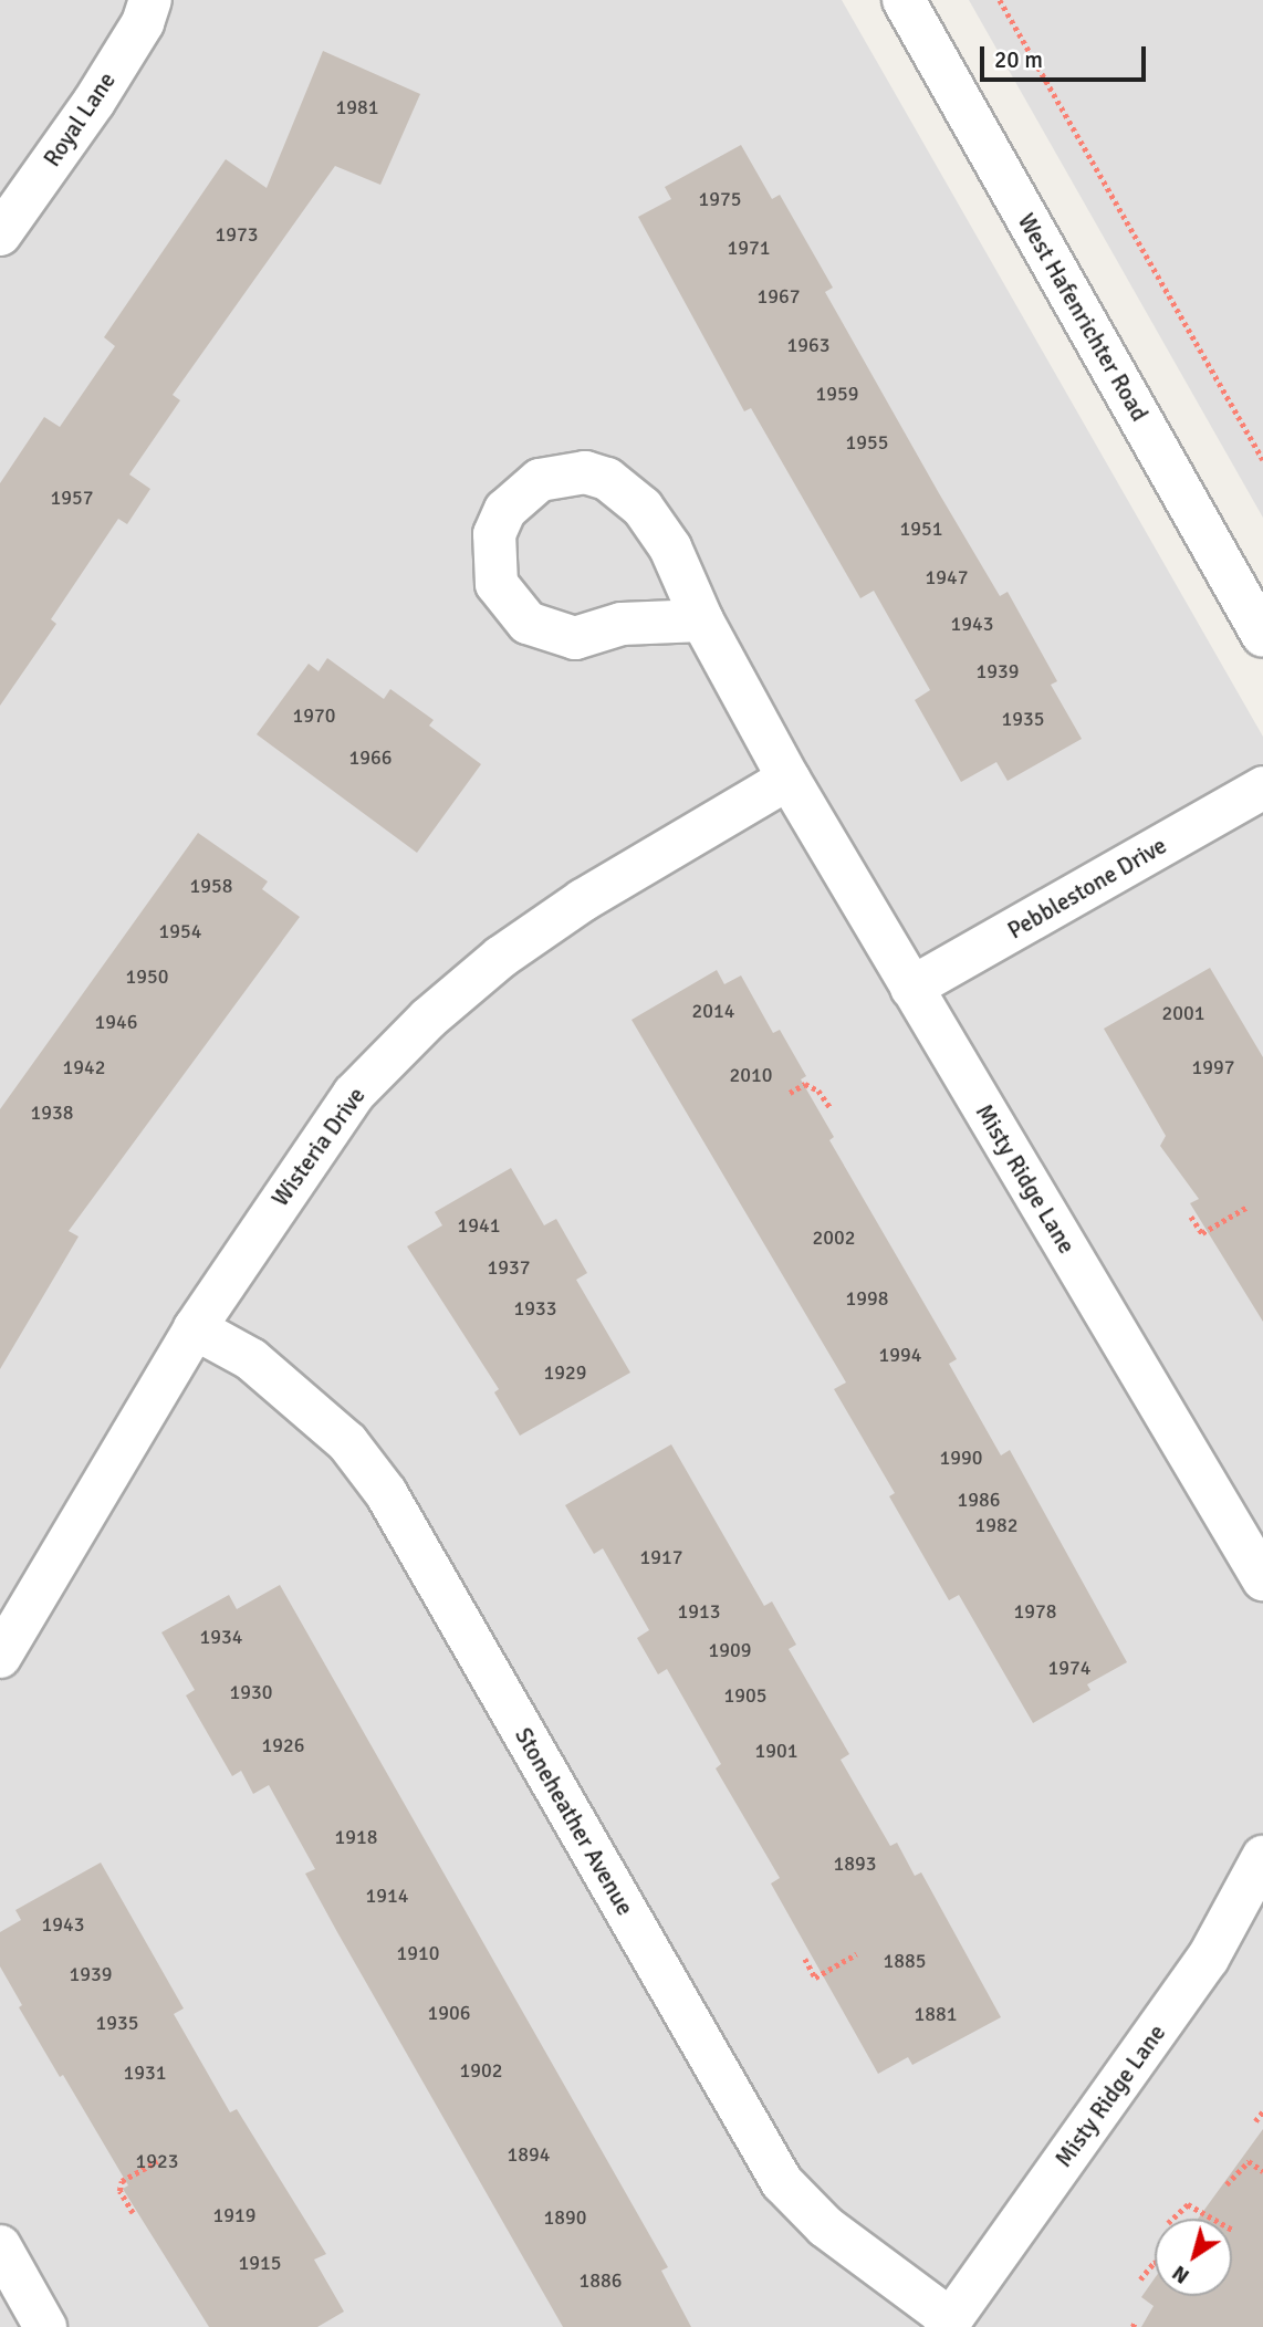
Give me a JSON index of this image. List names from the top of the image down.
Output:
{
  "streets": {
    "street": [
      "Royal Lane",
      "West Hafenrichter Road",
      "Pebblestone Drive",
      "Wisteria Drive",
      "Misty Ridge Lane",
      "Stoneheather Avenue"
    ]
  },
  "crossings": [
    ["Pebblestone Drive", "Misty Ridge Lane"],
    ["Wisteria Drive", "Misty Ridge Lane"],
    ["Wisteria Drive", "Stoneheather Avenue"],
    ["Misty Ridge Lane", "Stoneheather Avenue"]
  ],
  "house_numbers": [
    "1981",
    "1975",
    "1973",
    "1971",
    "1967",
    "1963",
    "1959",
    "1955",
    "1957",
    "1951",
    "1947",
    "1943",
    "1939",
    "1970",
    "1935",
    "1966",
    "1958",
    "1954",
    "1950",
    "2014",
    "2001",
    "1946",
    "1942",
    "1997",
    "2010",
    "1938",
    "1941",
    "2002",
    "1937",
    "1998",
    "1933",
    "1994",
    "1929",
    "1990",
    "1986",
    "1982",
    "1917",
    "1913",
    "1978",
    "1934",
    "1909",
    "1974",
    "1930",
    "1905",
    "1926",
    "1901",
    "1918",
    "1893",
    "1914",
    "1943",
    "1910",
    "1885",
    "1939",
    "1906",
    "1881",
    "1935",
    "1902",
    "1931",
    "1894",
    "1923",
    "1919",
    "1890",
    "1915",
    "1886"
  ],
  "scale_bar": "20 m",
  "north": "bottom left"
}
